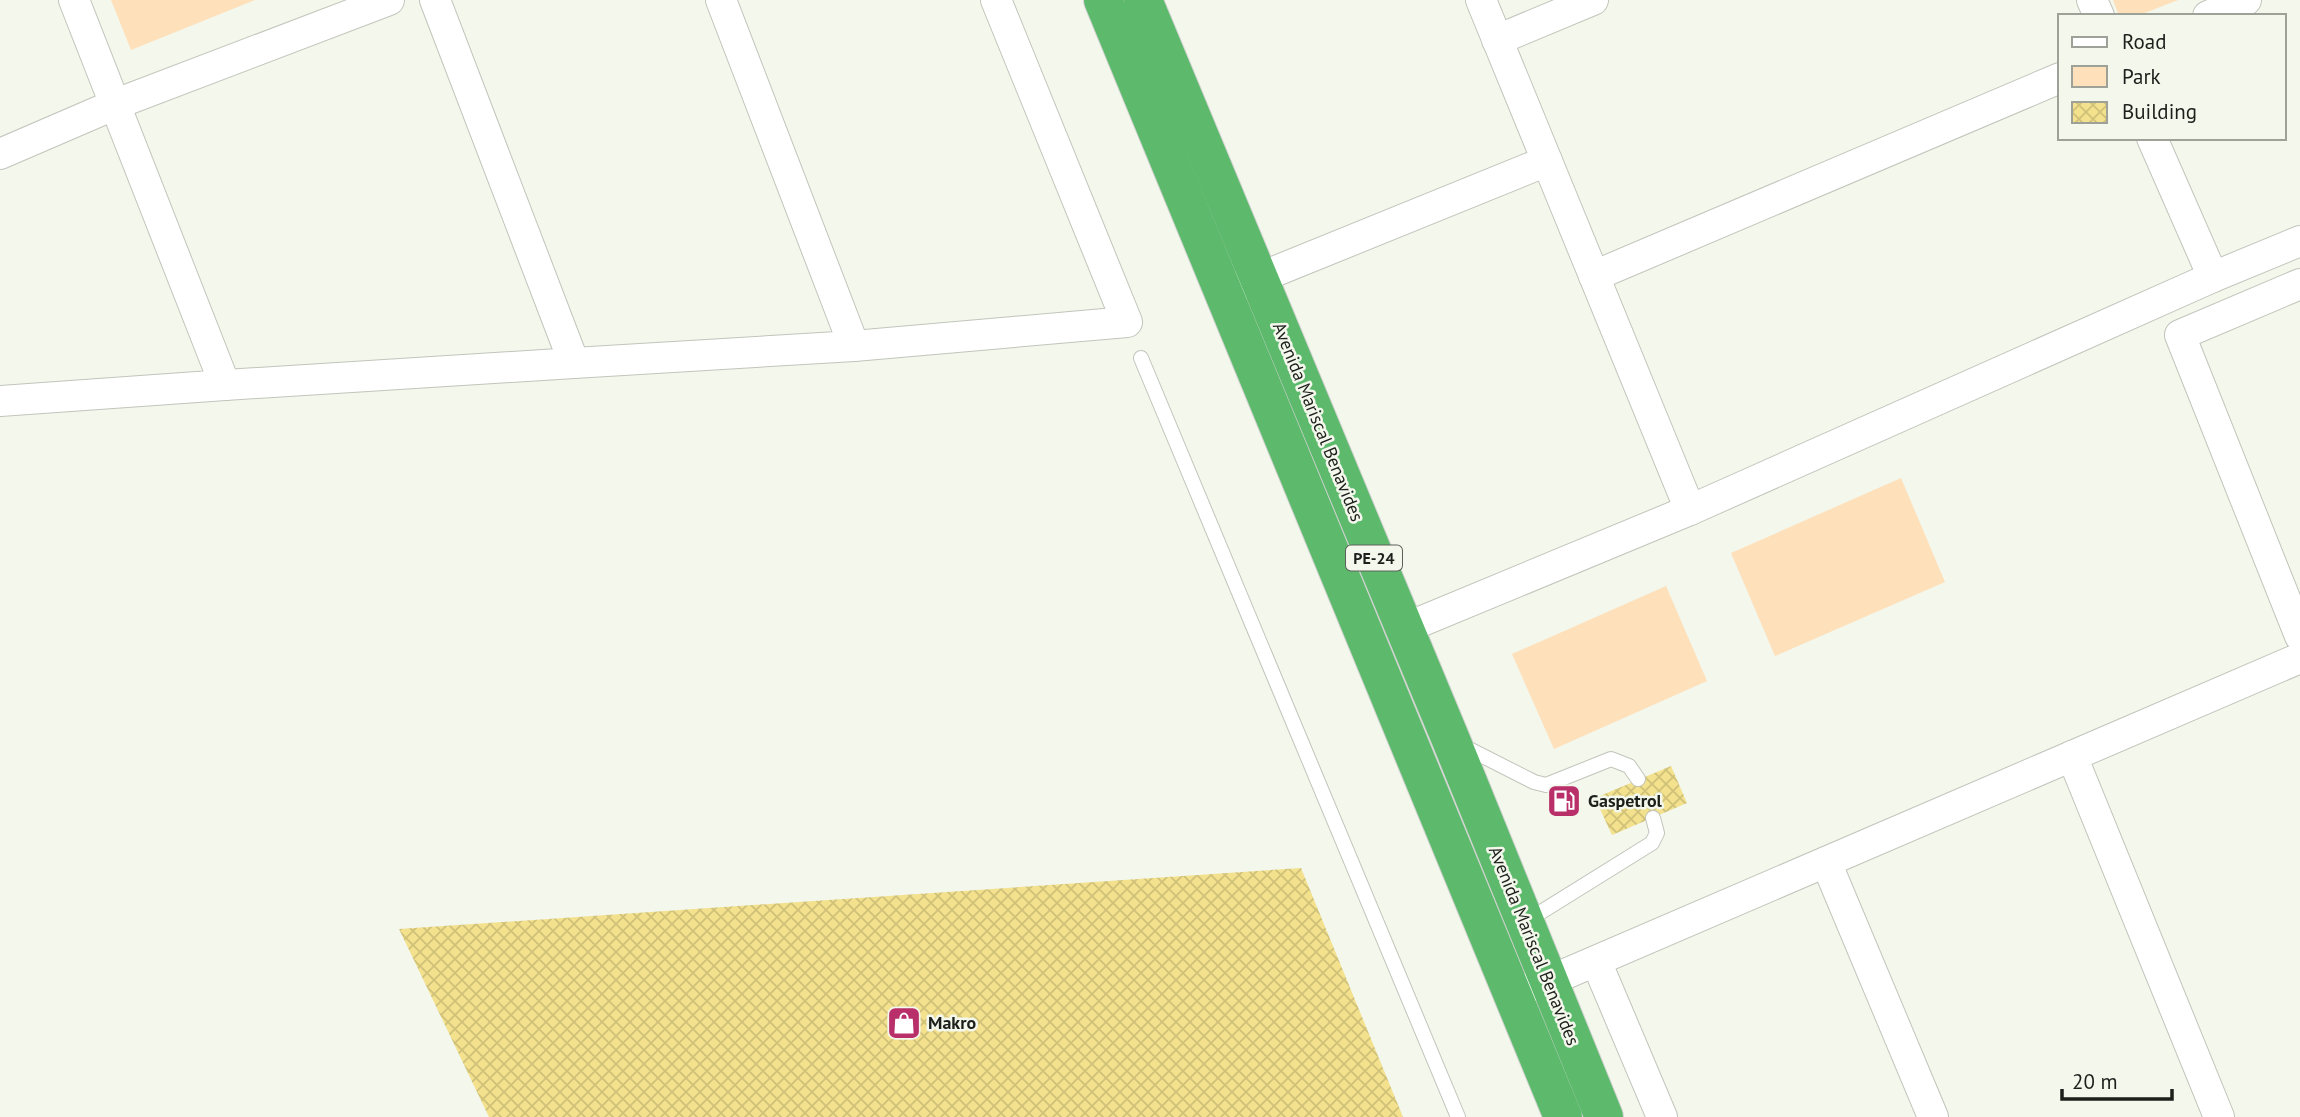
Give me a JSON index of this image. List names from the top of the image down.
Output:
{
  "streets": {
    "highway": ["Avenida Mariscal Benavides", "PE-24"]
  },
  "places": {
    "fuel station": ["Gaspetrol"],
    "shop": ["Makro"]
  },
  "legend": ["Road", "Park", "Building"],
  "scale_bar": "20 m"
}
